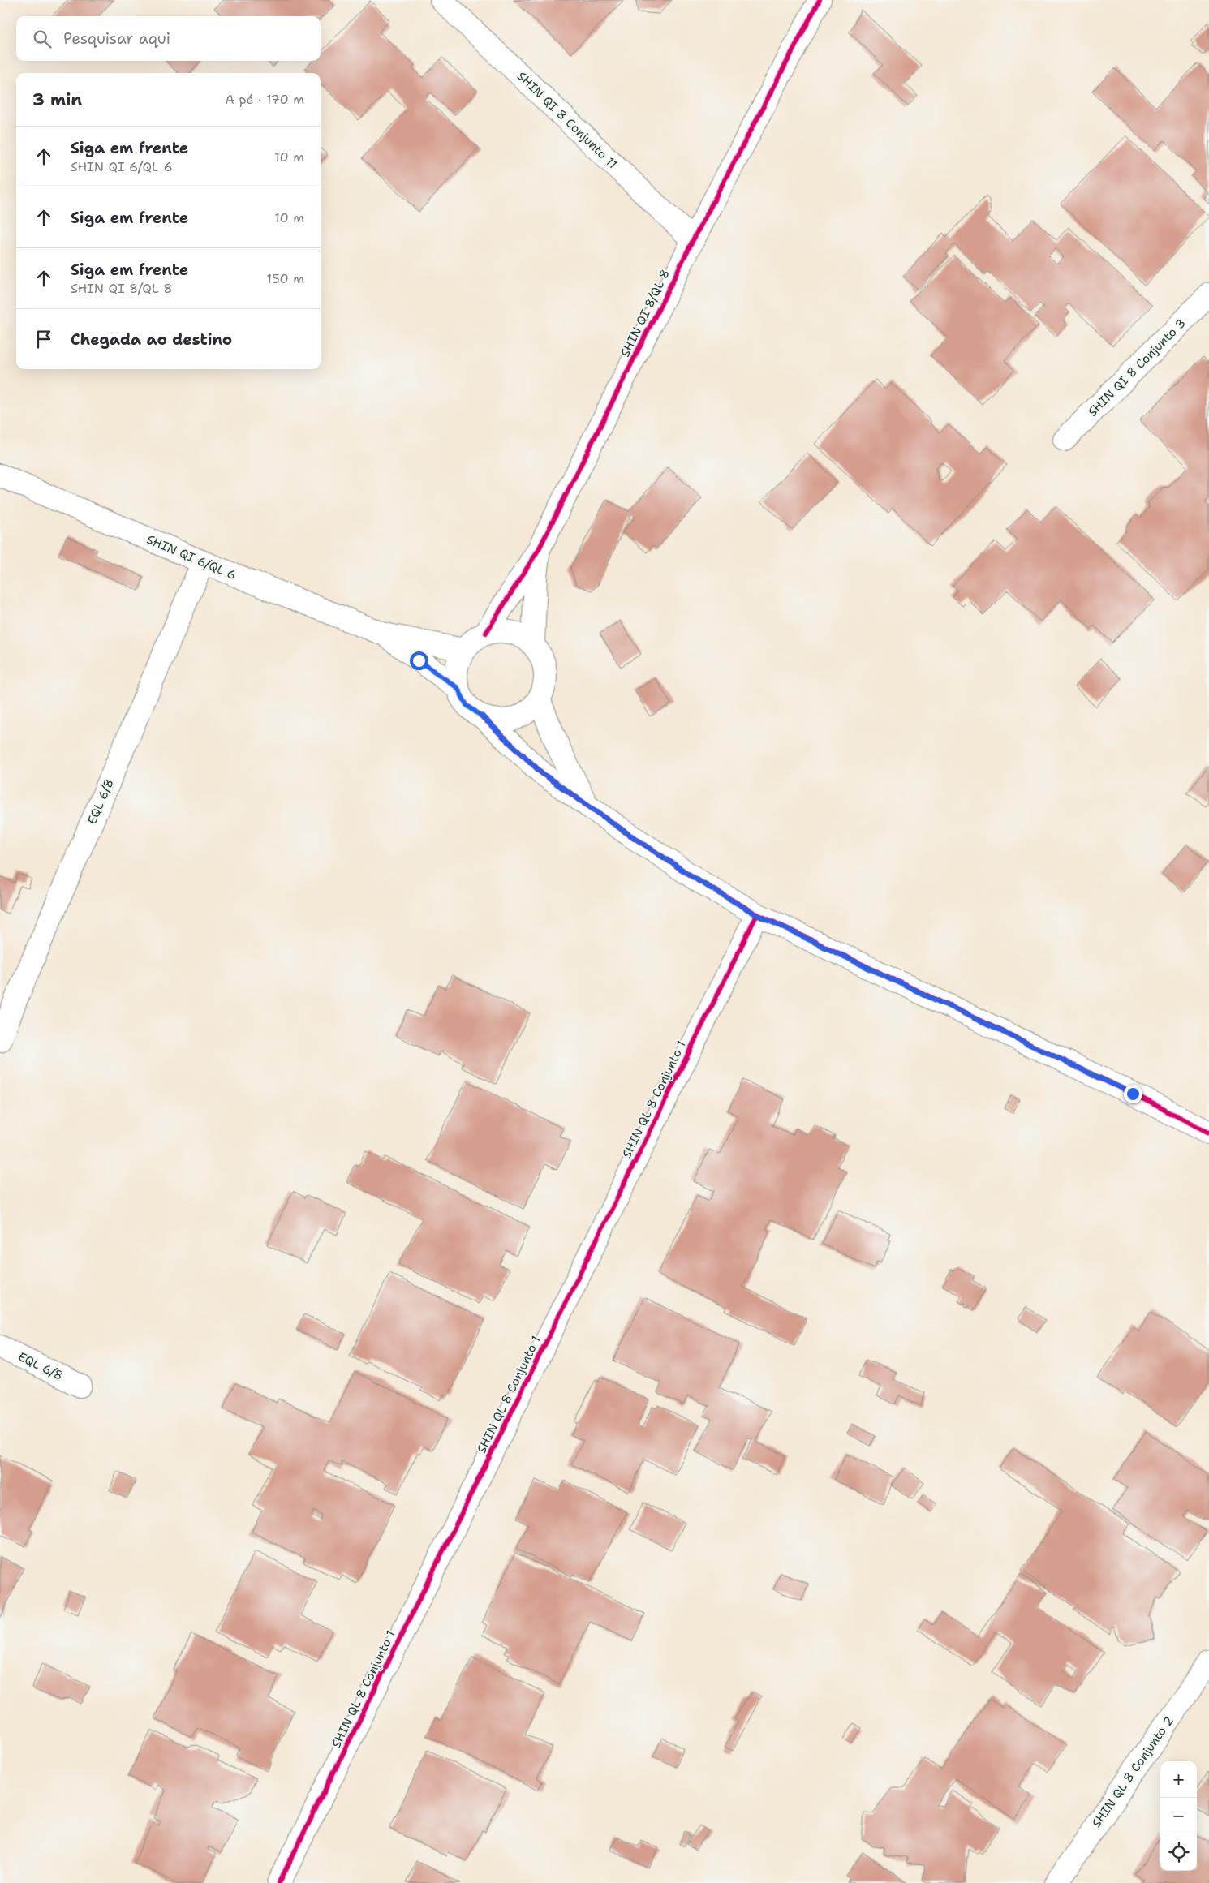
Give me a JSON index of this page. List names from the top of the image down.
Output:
{
  "streets": {
    "street": [
      "SHIN QI 8 Conjunto 11",
      "SHIN QI 8/QL 8",
      "SHIN QI 8 Conjunto 3",
      "SHIN QI 6/QL 6",
      "EQL 6/8",
      "SHIN QL 8 Conjunto 1",
      "SHIN QL 8 Conjunto 2"
    ]
  },
  "crossings": [
    ["SHIN QI 8 Conjunto 11", "SHIN QI 8/QL 8"],
    ["SHIN QI 8/QL 8", "SHIN QI 6/QL 6"],
    ["SHIN QI 6/QL 6", "EQL 6/8"]
  ],
  "page": {
    "search": "Pesquisar aqui",
    "heading": ["3 min", "A pé · 170 m"],
    "list": [
      ["Siga em frente", "SHIN QI 6/QL 6", "10 m"],
      ["Siga em frente", "10 m"],
      ["Siga em frente", "SHIN QI 8/QL 8", "150 m"],
      "Chegada ao destino"
    ],
    "map_buttons": ["+", "−"]
  }
}
